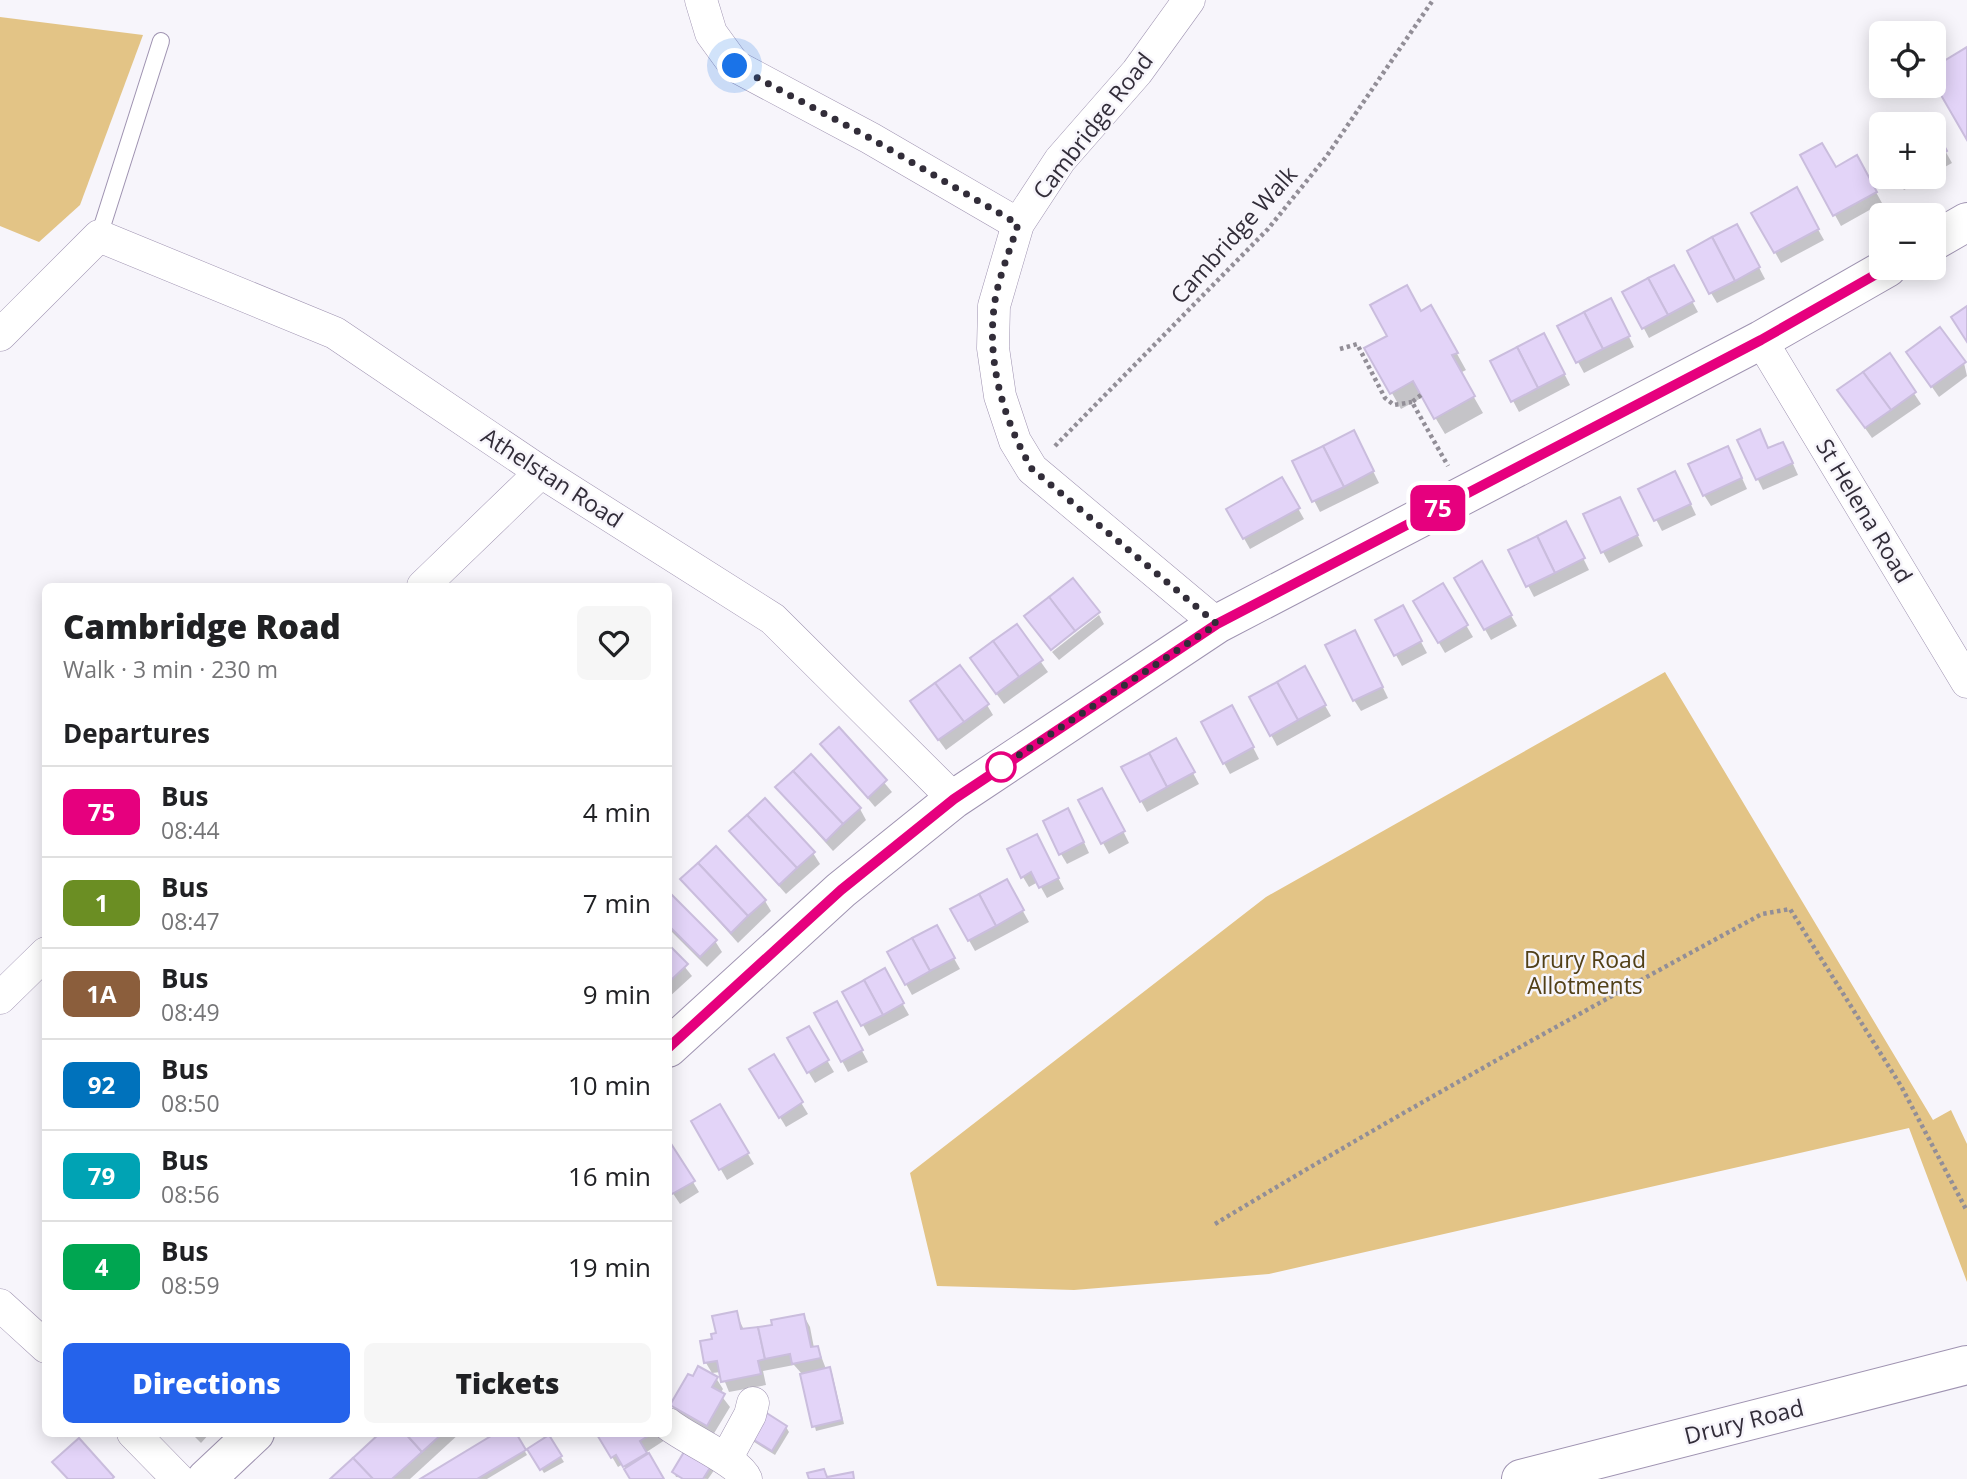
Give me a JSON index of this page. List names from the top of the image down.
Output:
{
  "streets": {
    "main road": ["Drury Road"],
    "street": ["Cambridge Road", "Athelstan Road", "St Helena Road"],
    "path": ["Cambridge Walk"]
  },
  "crossings": [
    ["Cambridge Road", "Cambridge Walk"]
  ],
  "parks": ["Drury Road Allotments"],
  "lines": ["bus line 75"],
  "page": {
    "on_map": "75",
    "map_buttons": ["+", "−"],
    "heading": [
      ["Cambridge Road", "Walk · 3 min · 230 m"],
      "Departures"
    ],
    "list": [
      {
        "mark": "75",
        "name": "Bus",
        "note": "08:44",
        "value": "4 min"
      },
      {
        "mark": "1",
        "name": "Bus",
        "note": "08:47",
        "value": "7 min"
      },
      {
        "mark": "1A",
        "name": "Bus",
        "note": "08:49",
        "value": "9 min"
      },
      {
        "mark": "92",
        "name": "Bus",
        "note": "08:50",
        "value": "10 min"
      },
      {
        "mark": "79",
        "name": "Bus",
        "note": "08:56",
        "value": "16 min"
      },
      {
        "mark": "4",
        "name": "Bus",
        "note": "08:59",
        "value": "19 min"
      }
    ],
    "buttons": ["Directions", "Tickets"]
  }
}
